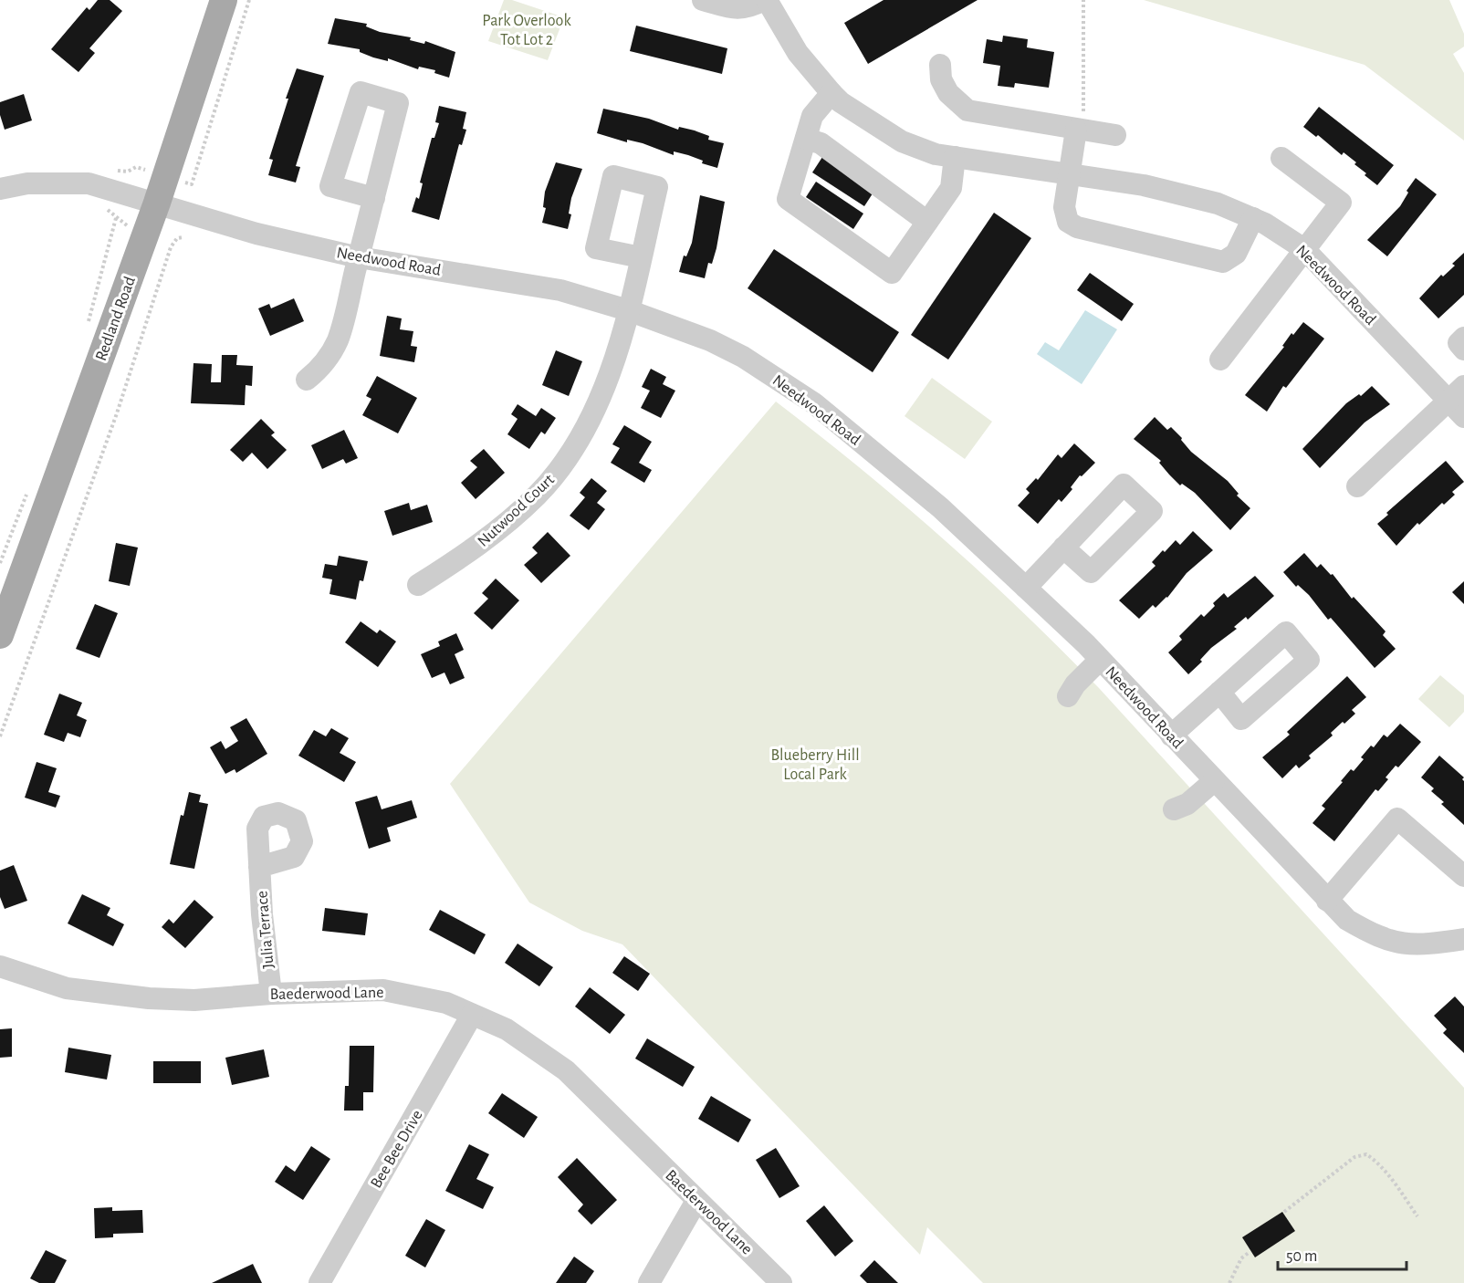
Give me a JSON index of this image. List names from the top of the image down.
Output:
{
  "streets": {
    "main road": ["Redland Road"],
    "street": [
      "Needwood Road",
      "Nutwood Court",
      "Julia Terrace",
      "Baederwood Lane",
      "Bee Bee Drive"
    ]
  },
  "crossings": [
    ["Needwood Road", "Redland Road"],
    ["Needwood Road", "Nutwood Court"],
    ["Julia Terrace", "Baederwood Lane"],
    ["Baederwood Lane", "Bee Bee Drive"]
  ],
  "parks": ["Park Overlook Tot Lot 2", "Blueberry Hill Local Park"],
  "scale_bar": "50 m"
}
